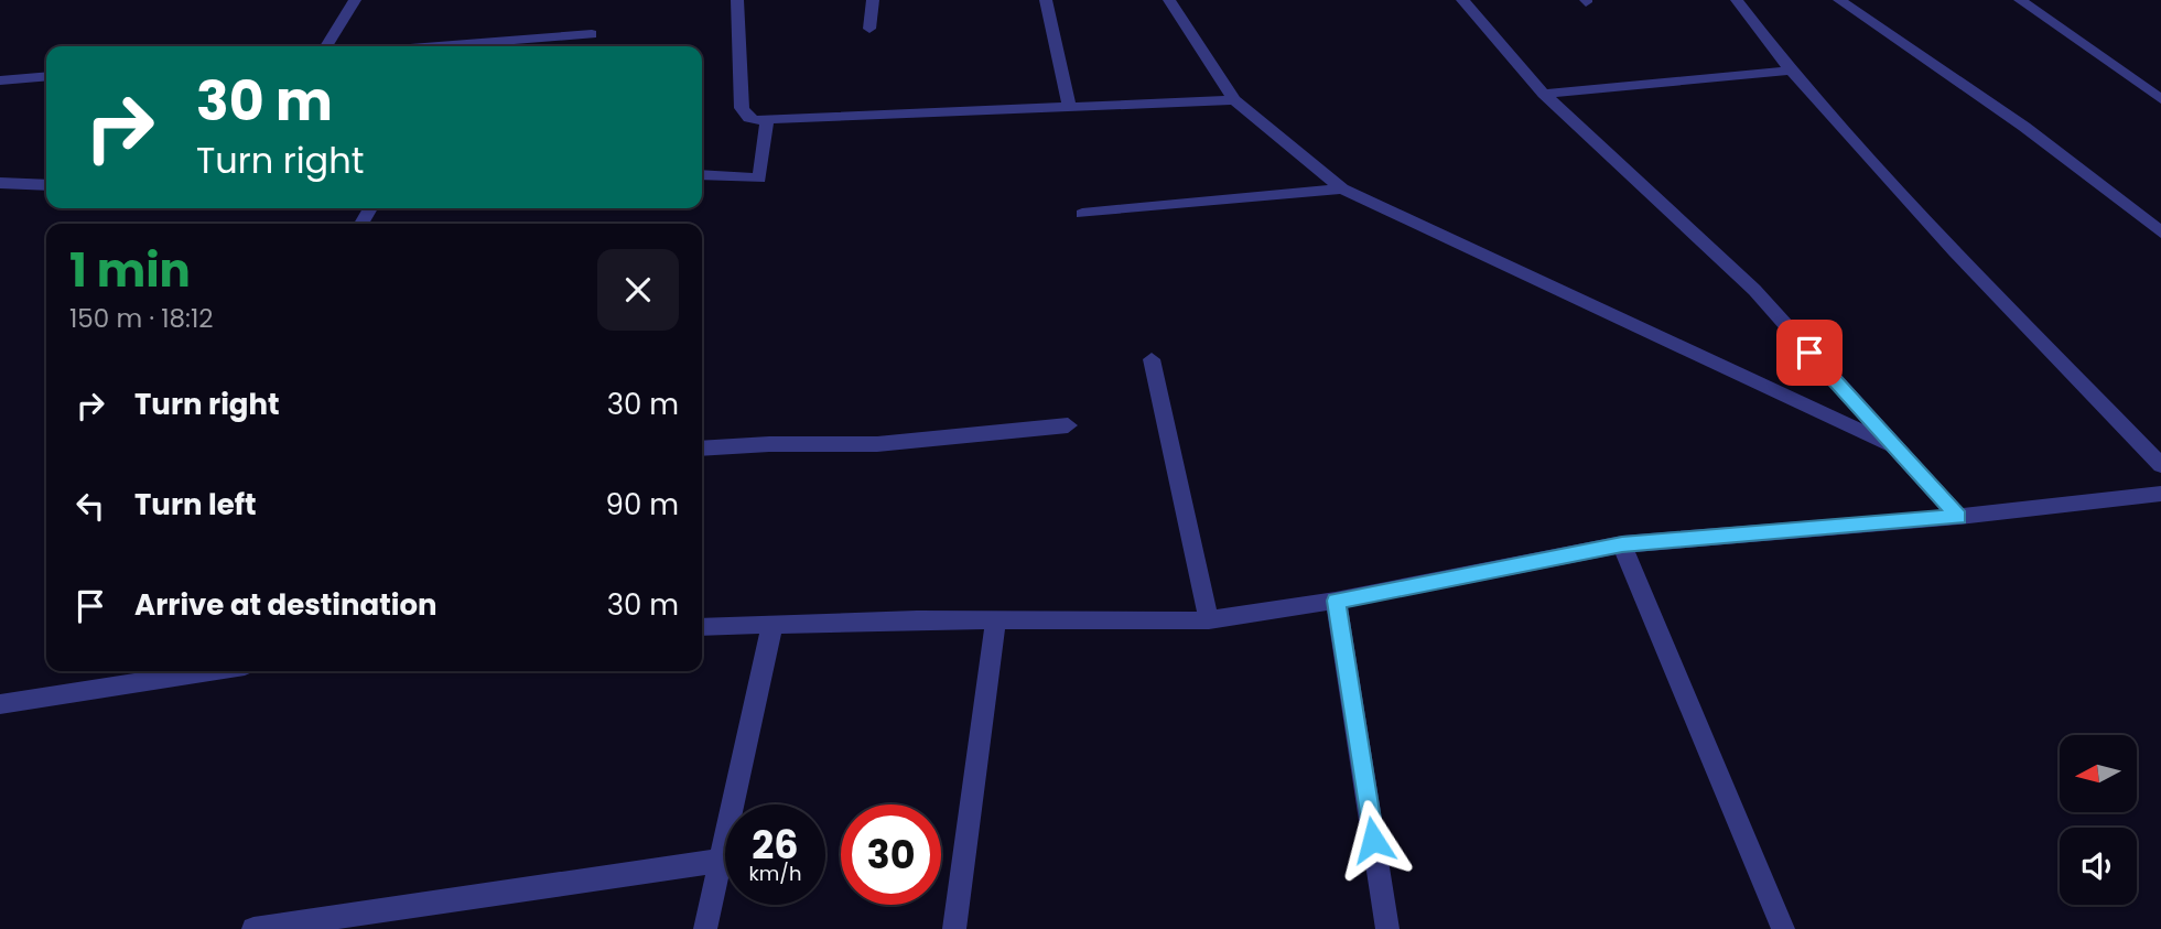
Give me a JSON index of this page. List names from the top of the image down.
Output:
{
  "north": "left",
  "page": {
    "turn": ["30 m", "Turn right"],
    "heading": ["1 min", "150 m · 18:12"],
    "list": [
      {
        "name": "Turn right",
        "value": "30 m"
      },
      {
        "name": "Turn left",
        "value": "90 m"
      },
      {
        "name": "Arrive at destination",
        "value": "30 m"
      }
    ],
    "speed": "26 km/h",
    "limit": "30"
  }
}
